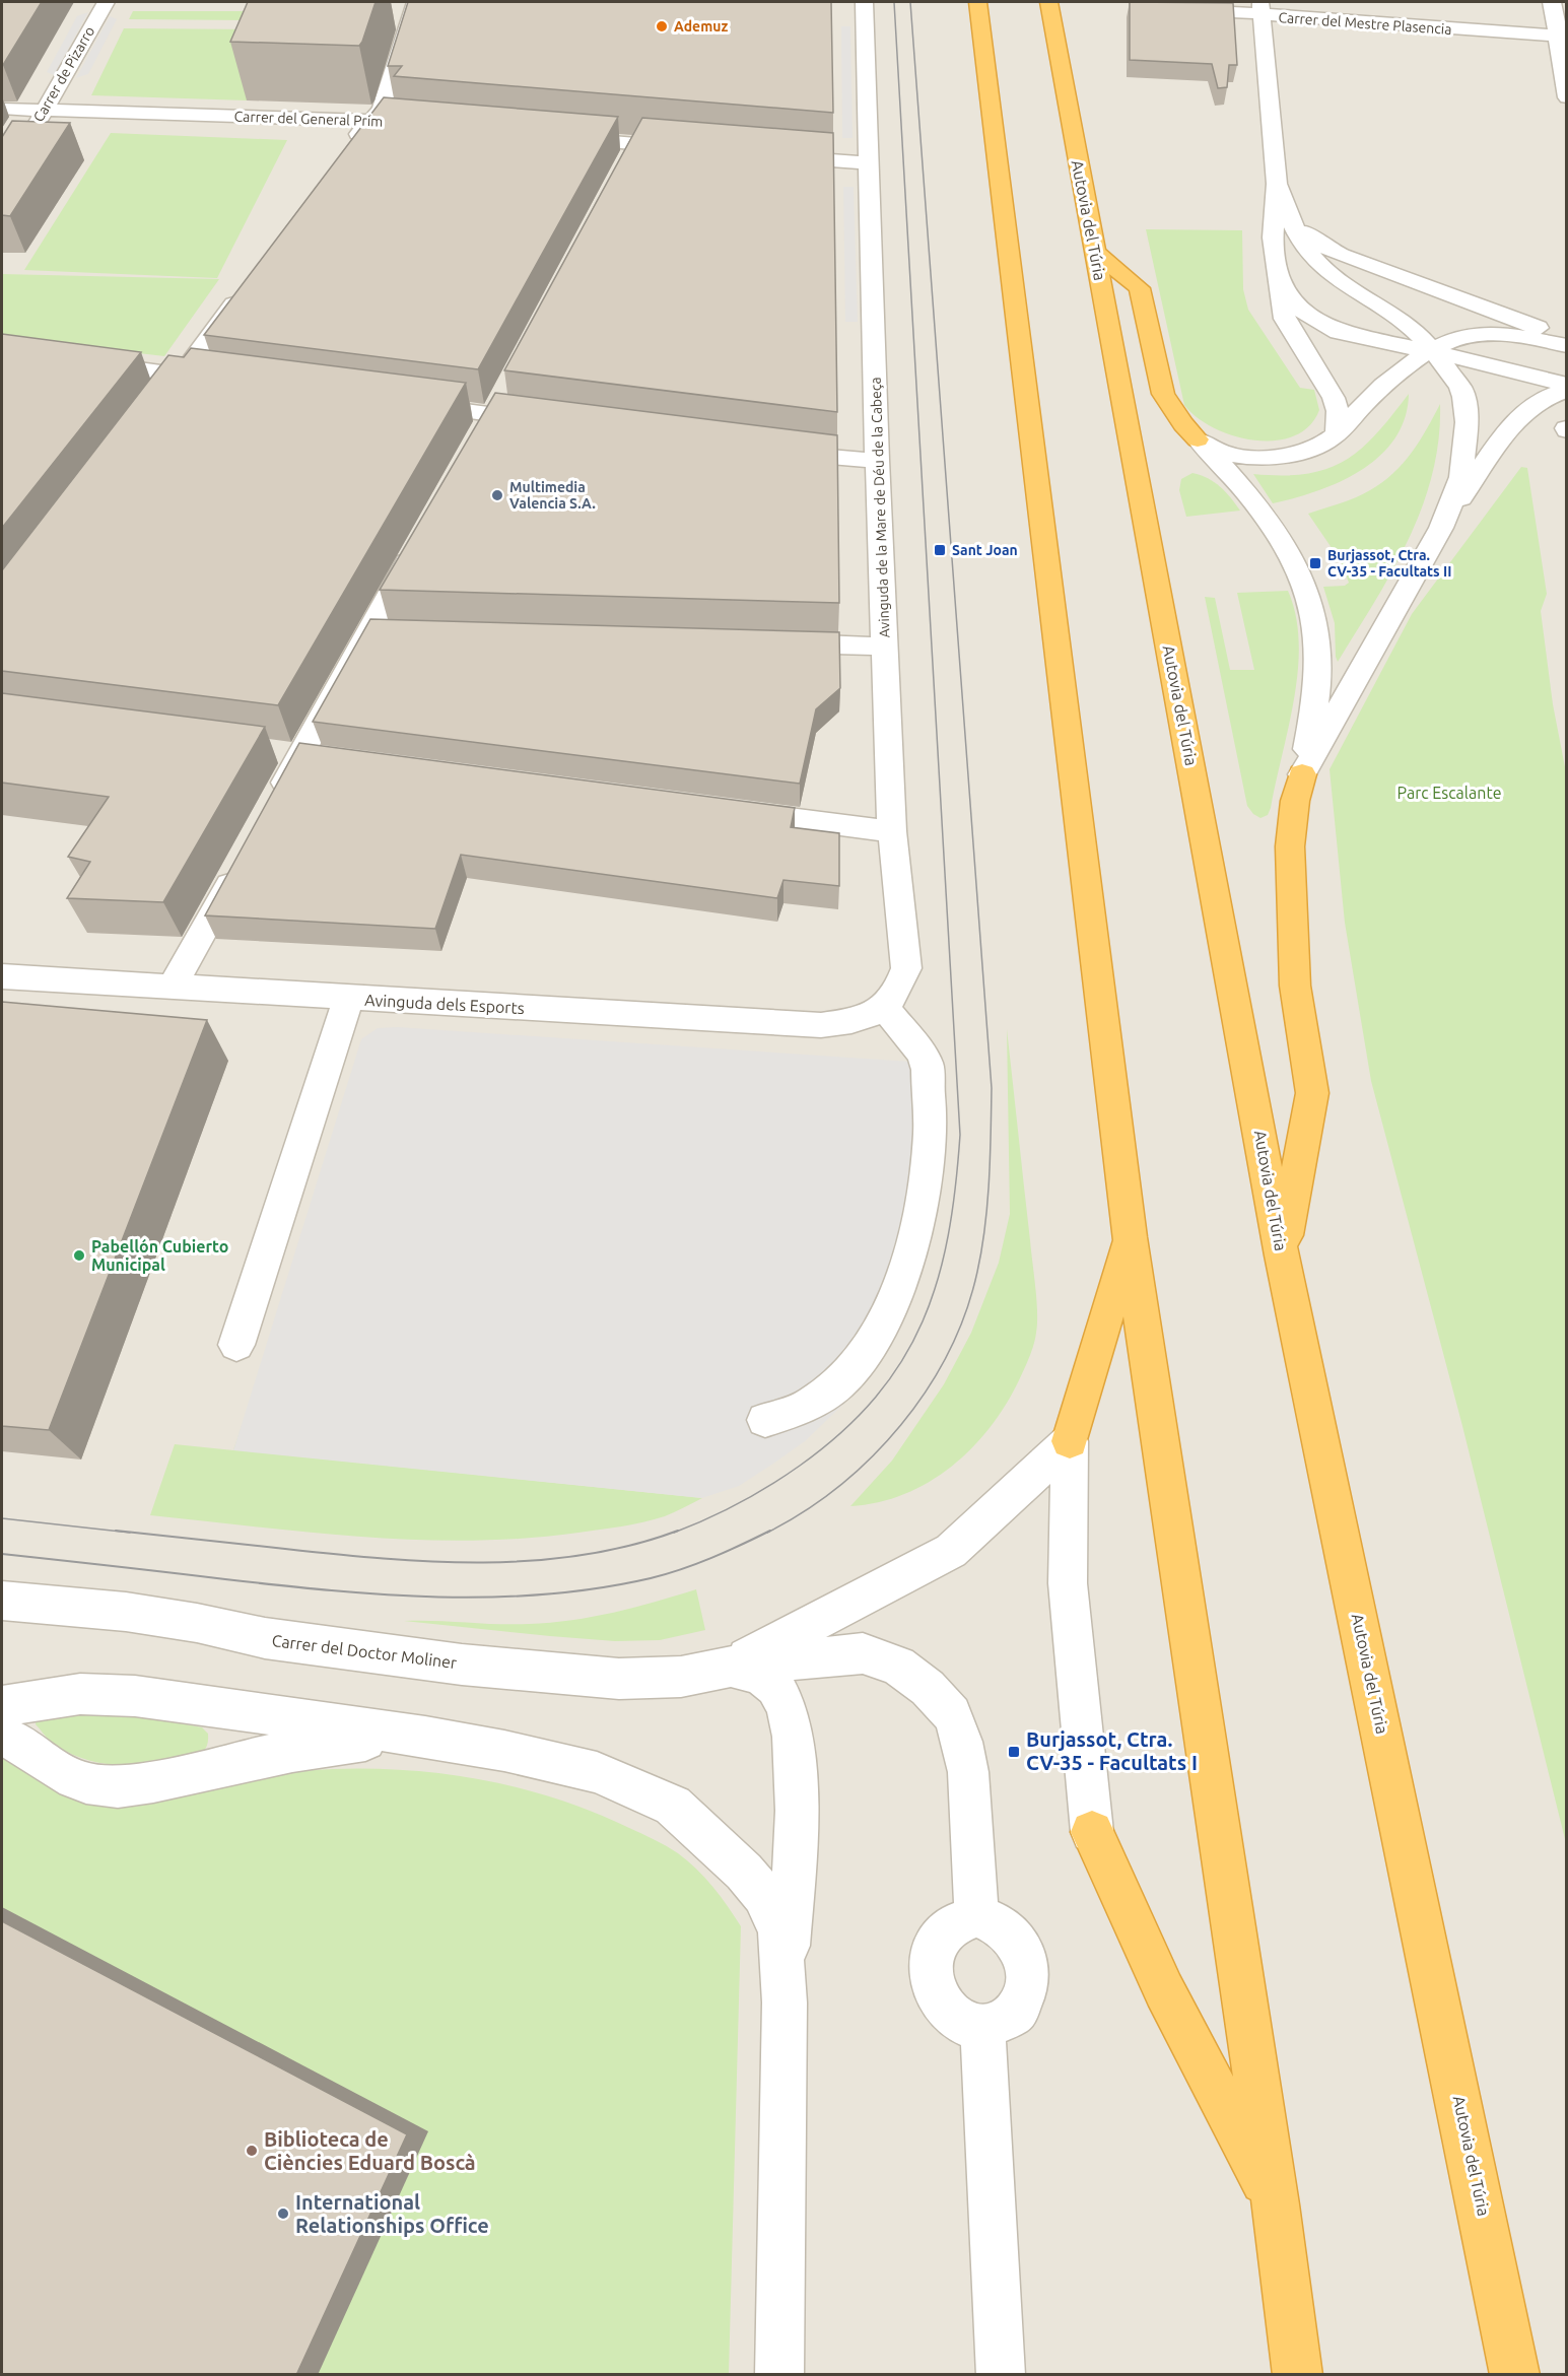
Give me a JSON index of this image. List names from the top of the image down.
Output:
{
  "streets": {
    "highway": ["Autovia del Túria"],
    "street": [
      "Carrer del Mestre Plasencia",
      "Carrer de Pizarro",
      "Carrer del General Prim",
      "Avinguda de la Mare de Déu de la Cabeça",
      "Avinguda dels Esports",
      "Carrer del Doctor Moliner"
    ]
  },
  "crossings": [
    ["Carrer de Pizarro", "Carrer del General Prim"],
    ["Avinguda de la Mare de Déu de la Cabeça", "Avinguda dels Esports"]
  ],
  "parks": ["Parc Escalante"],
  "places": {
    "other": [
      "Ademuz",
      "Multimedia Valencia S.A.",
      "Pabellón Cubierto Municipal",
      "Biblioteca de Ciències Eduard Boscà",
      "International Relationships Office"
    ],
    "transit": ["Sant Joan", "Burjassot, Ctra. CV-35 - Facultats II", "Burjassot, Ctra. CV-35 - Facultats I"]
  }
}
